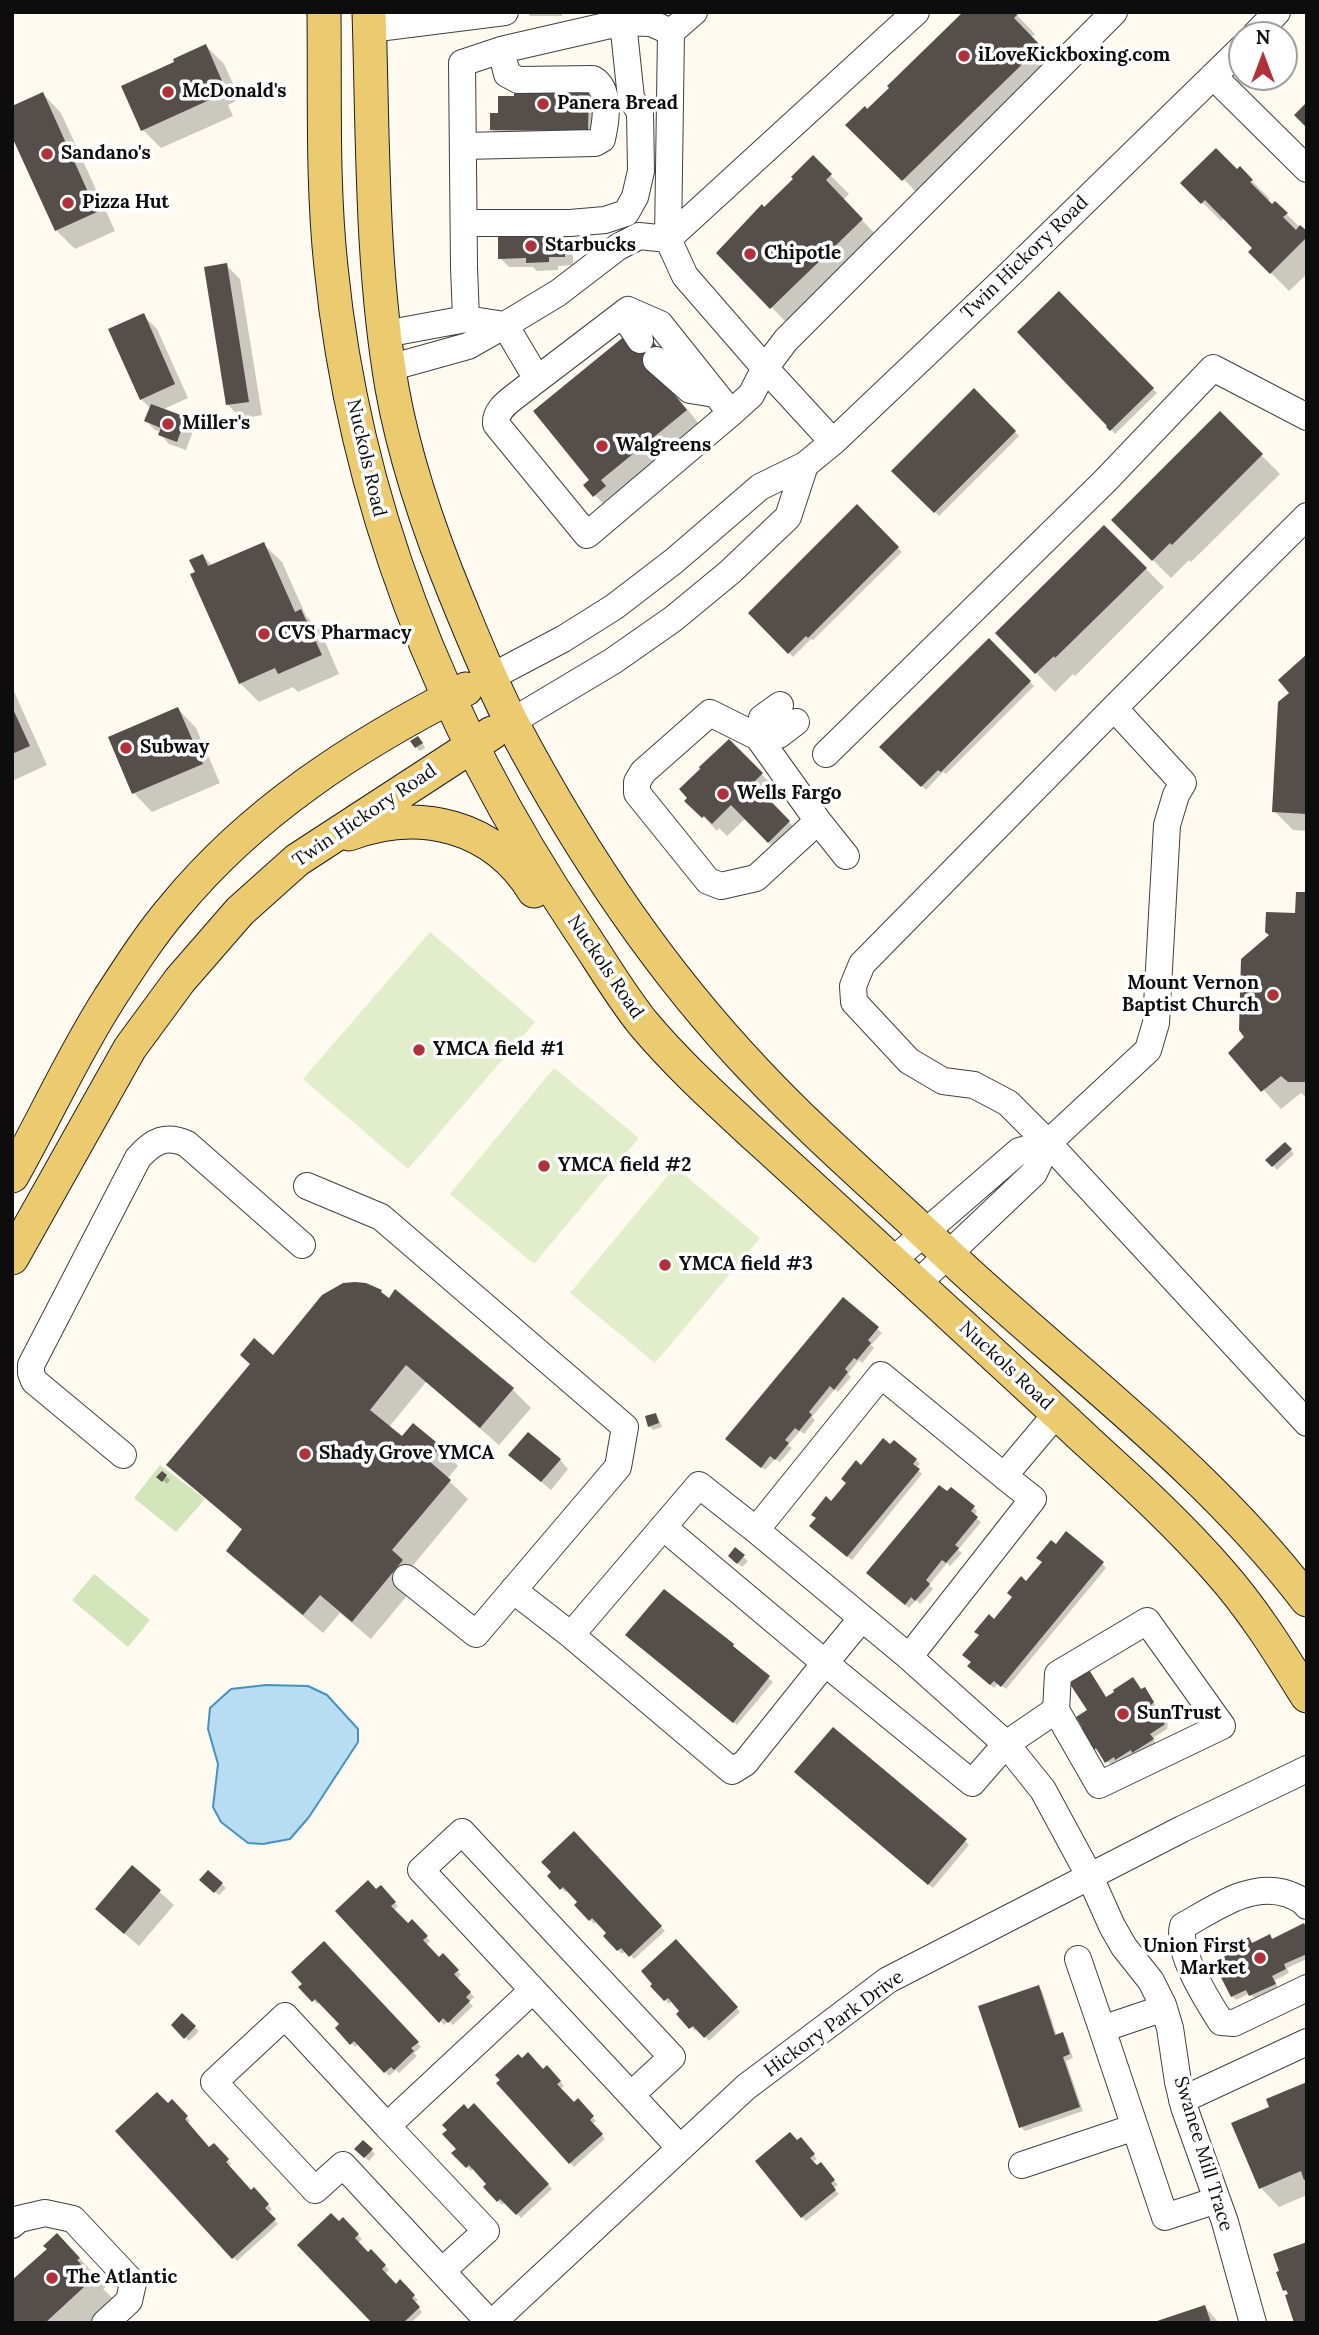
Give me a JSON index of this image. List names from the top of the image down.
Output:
{
  "streets": {
    "main road": ["Twin Hickory Road", "Nuckols Road"],
    "street": ["Hickory Park Drive", "Swanee Mill Trace"]
  },
  "crossings": [
    ["Twin Hickory Road", "Nuckols Road"],
    ["Hickory Park Drive", "Swanee Mill Trace"]
  ],
  "places": [
    "iLoveKickboxing.com",
    "McDonald's",
    "Panera Bread",
    "Sandano's",
    "Pizza Hut",
    "Starbucks",
    "Chipotle",
    "Miller's",
    "Walgreens",
    "CVS Pharmacy",
    "Subway",
    "Wells Fargo",
    "Mount Vernon Baptist Church",
    "YMCA field #1",
    "YMCA field #2",
    "YMCA field #3",
    "Shady Grove YMCA",
    "SunTrust",
    "Union First Market",
    "The Atlantic"
  ],
  "north": "top"
}
